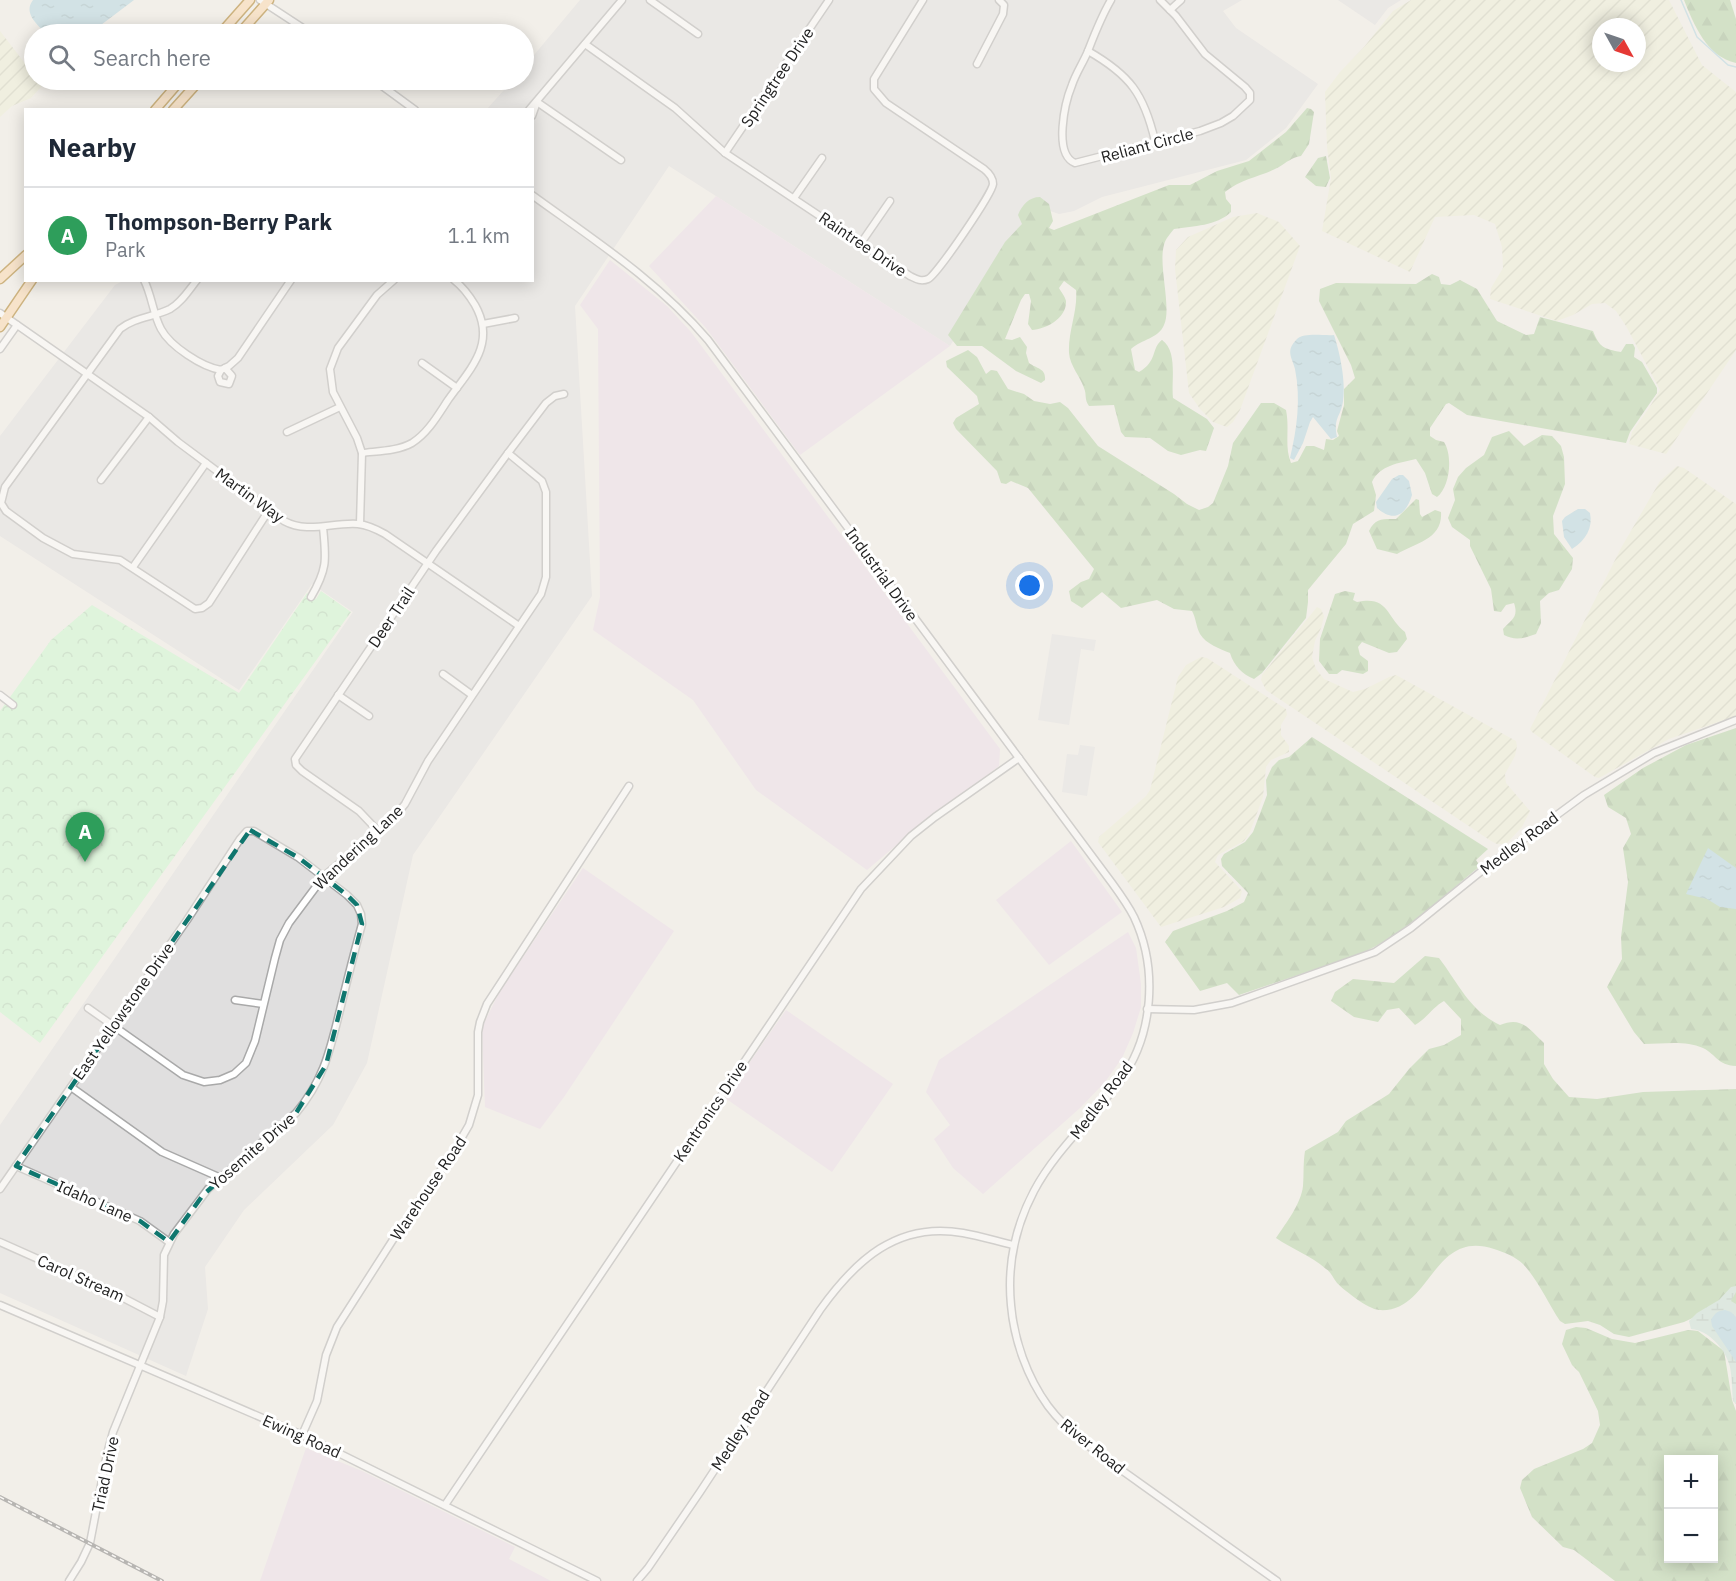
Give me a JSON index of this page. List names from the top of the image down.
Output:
{
  "streets": {
    "street": [
      "Springtree Drive",
      "Reliant Circle",
      "Raintree Drive",
      "Martin Way",
      "Industrial Drive",
      "Deer Trail",
      "Medley Road",
      "Wandering Lane",
      "East Yellowstone Drive",
      "Kentronics Drive",
      "Yosemite Drive",
      "Warehouse Road",
      "Idaho Lane",
      "Carol Stream",
      "Ewing Road",
      "River Road",
      "Triad Drive"
    ]
  },
  "crossings": [
    ["Springtree Drive", "Raintree Drive"],
    ["Martin Way", "Deer Trail"],
    ["Martin Way", "Wandering Lane"],
    ["Industrial Drive", "Medley Road"],
    ["Industrial Drive", "Kentronics Drive"],
    ["Deer Trail", "Wandering Lane"],
    ["Medley Road", "River Road"],
    ["Wandering Lane", "East Yellowstone Drive"],
    ["Wandering Lane", "Yosemite Drive"],
    ["East Yellowstone Drive", "Yosemite Drive"],
    ["East Yellowstone Drive", "Idaho Lane"],
    ["Kentronics Drive", "Ewing Road"],
    ["Yosemite Drive", "Idaho Lane"],
    ["Yosemite Drive", "Carol Stream"],
    ["Yosemite Drive", "Ewing Road"],
    ["Yosemite Drive", "Triad Drive"],
    ["Warehouse Road", "Ewing Road"],
    ["Ewing Road", "Triad Drive"]
  ],
  "north": "bottom right",
  "page": {
    "search": "Search here",
    "heading": "Nearby",
    "list": [
      {
        "mark": "A",
        "name": "Thompson-Berry Park",
        "note": "Park",
        "value": "1.1 km"
      }
    ],
    "pins": "A",
    "map_buttons": ["+", "−"]
  }
}
